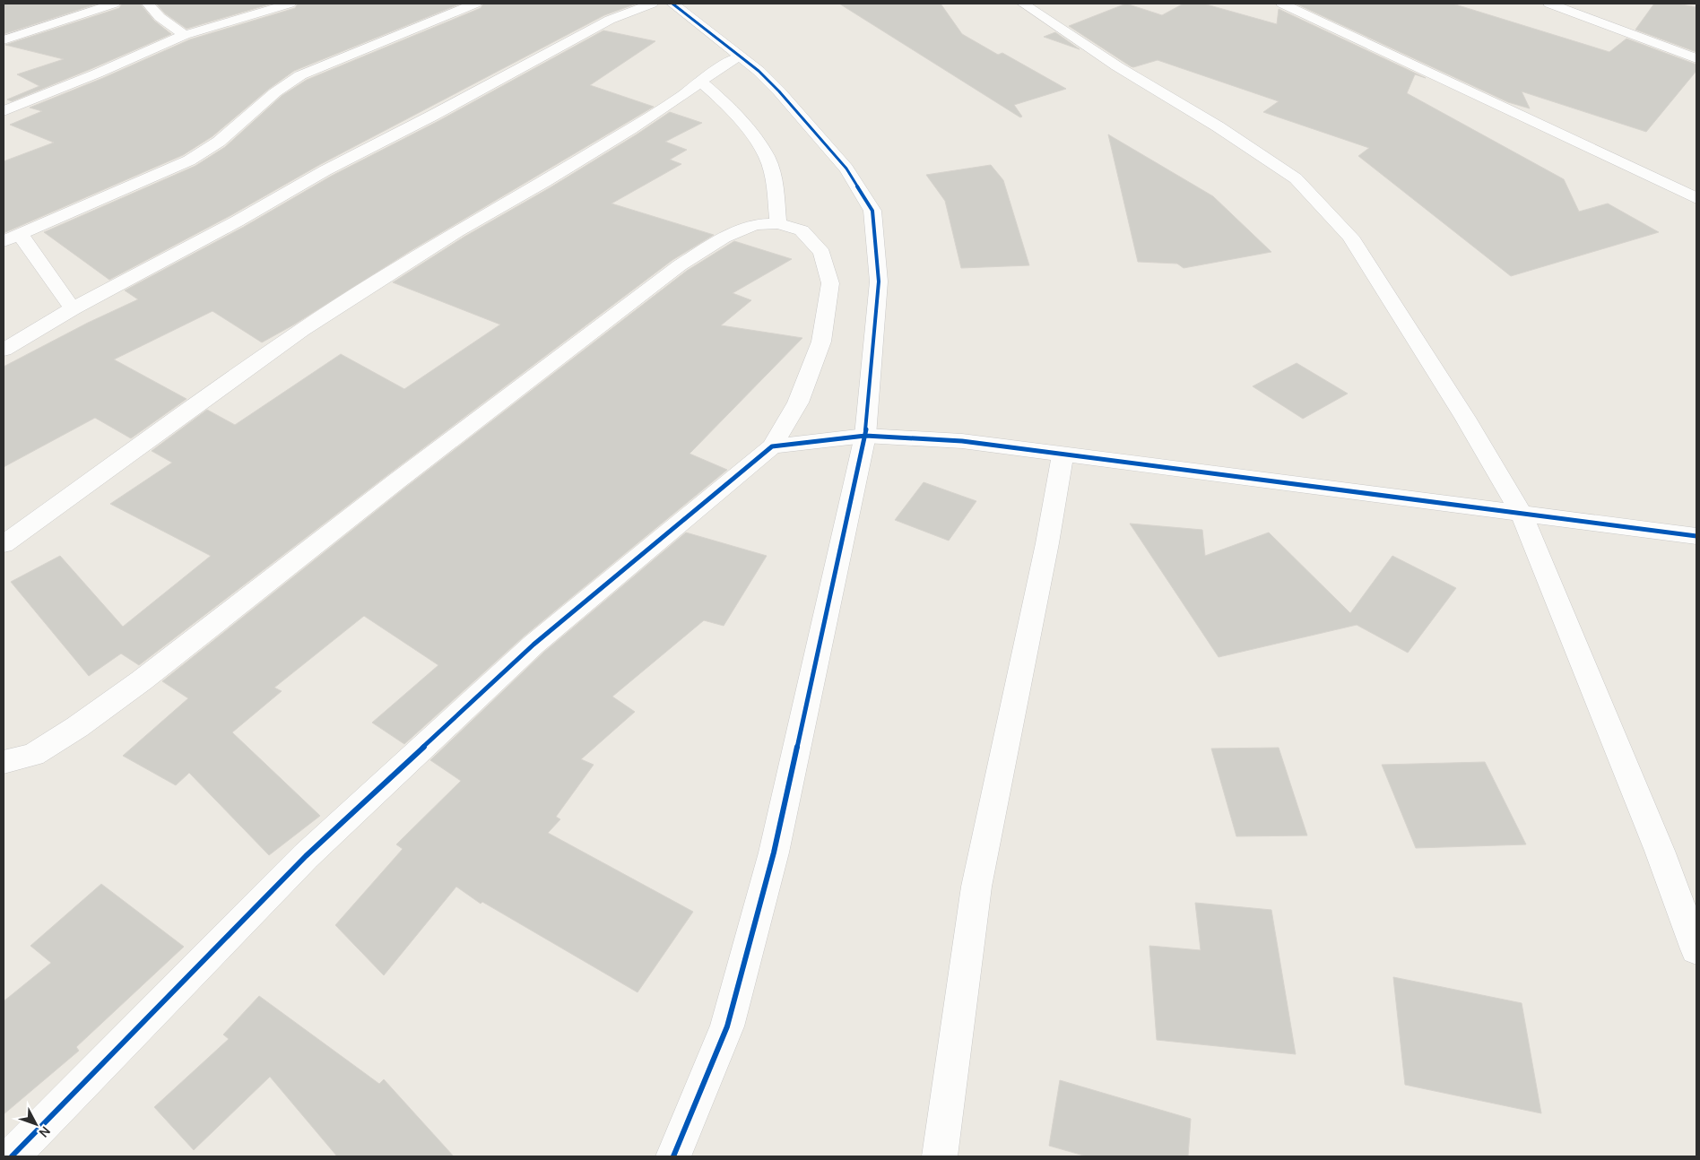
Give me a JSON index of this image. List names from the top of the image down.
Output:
{
  "north": "bottom right"
}
